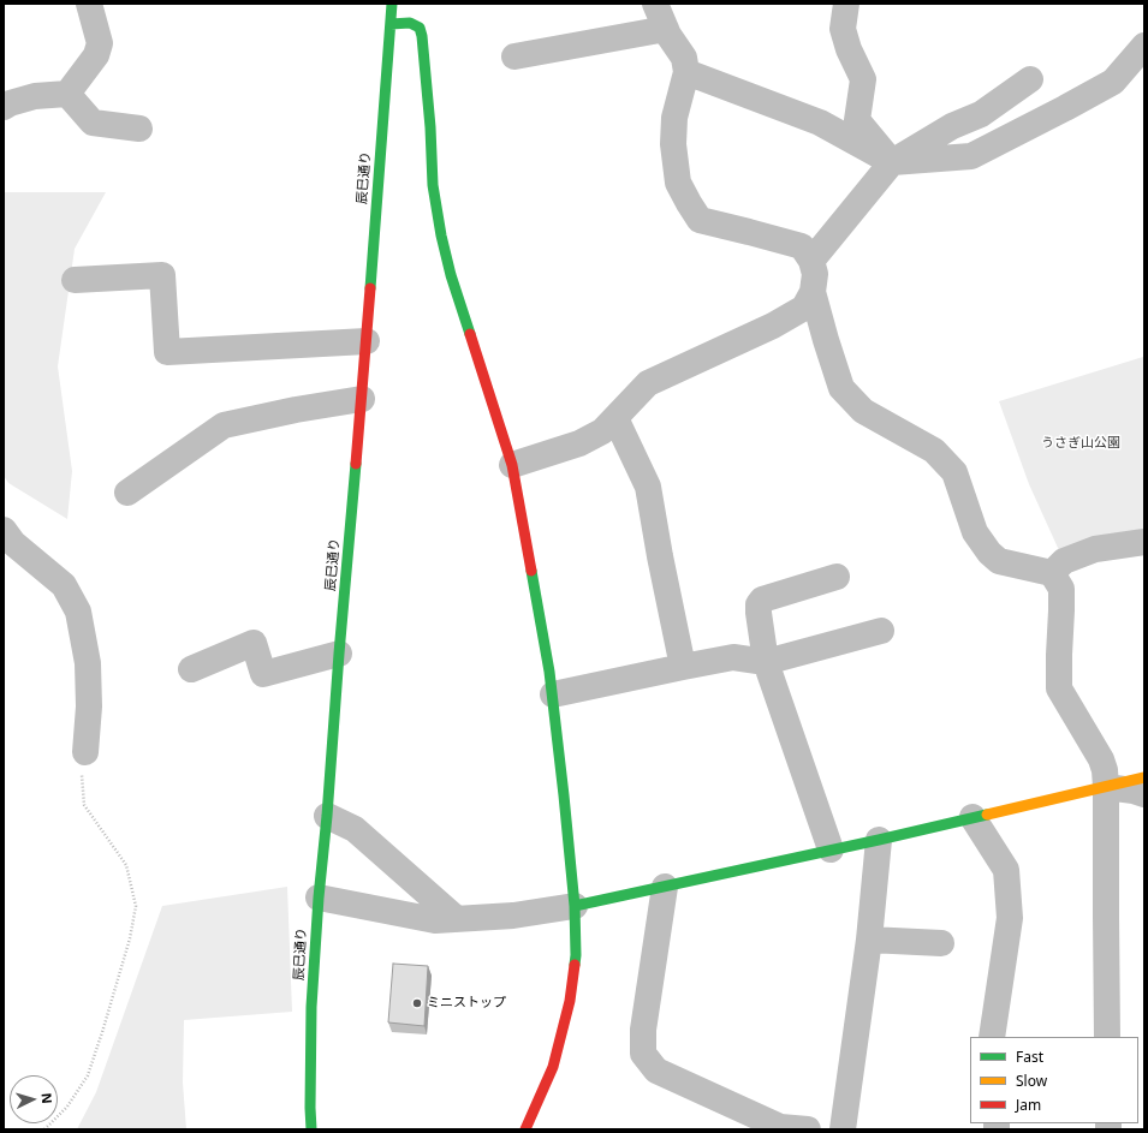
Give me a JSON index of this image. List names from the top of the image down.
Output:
{
  "streets": {
    "street": ["辰巳通り"]
  },
  "parks": ["うさぎ山公園"],
  "places": ["ミニストップ"],
  "legend": ["Fast", "Slow", "Jam"],
  "north": "right"
}
